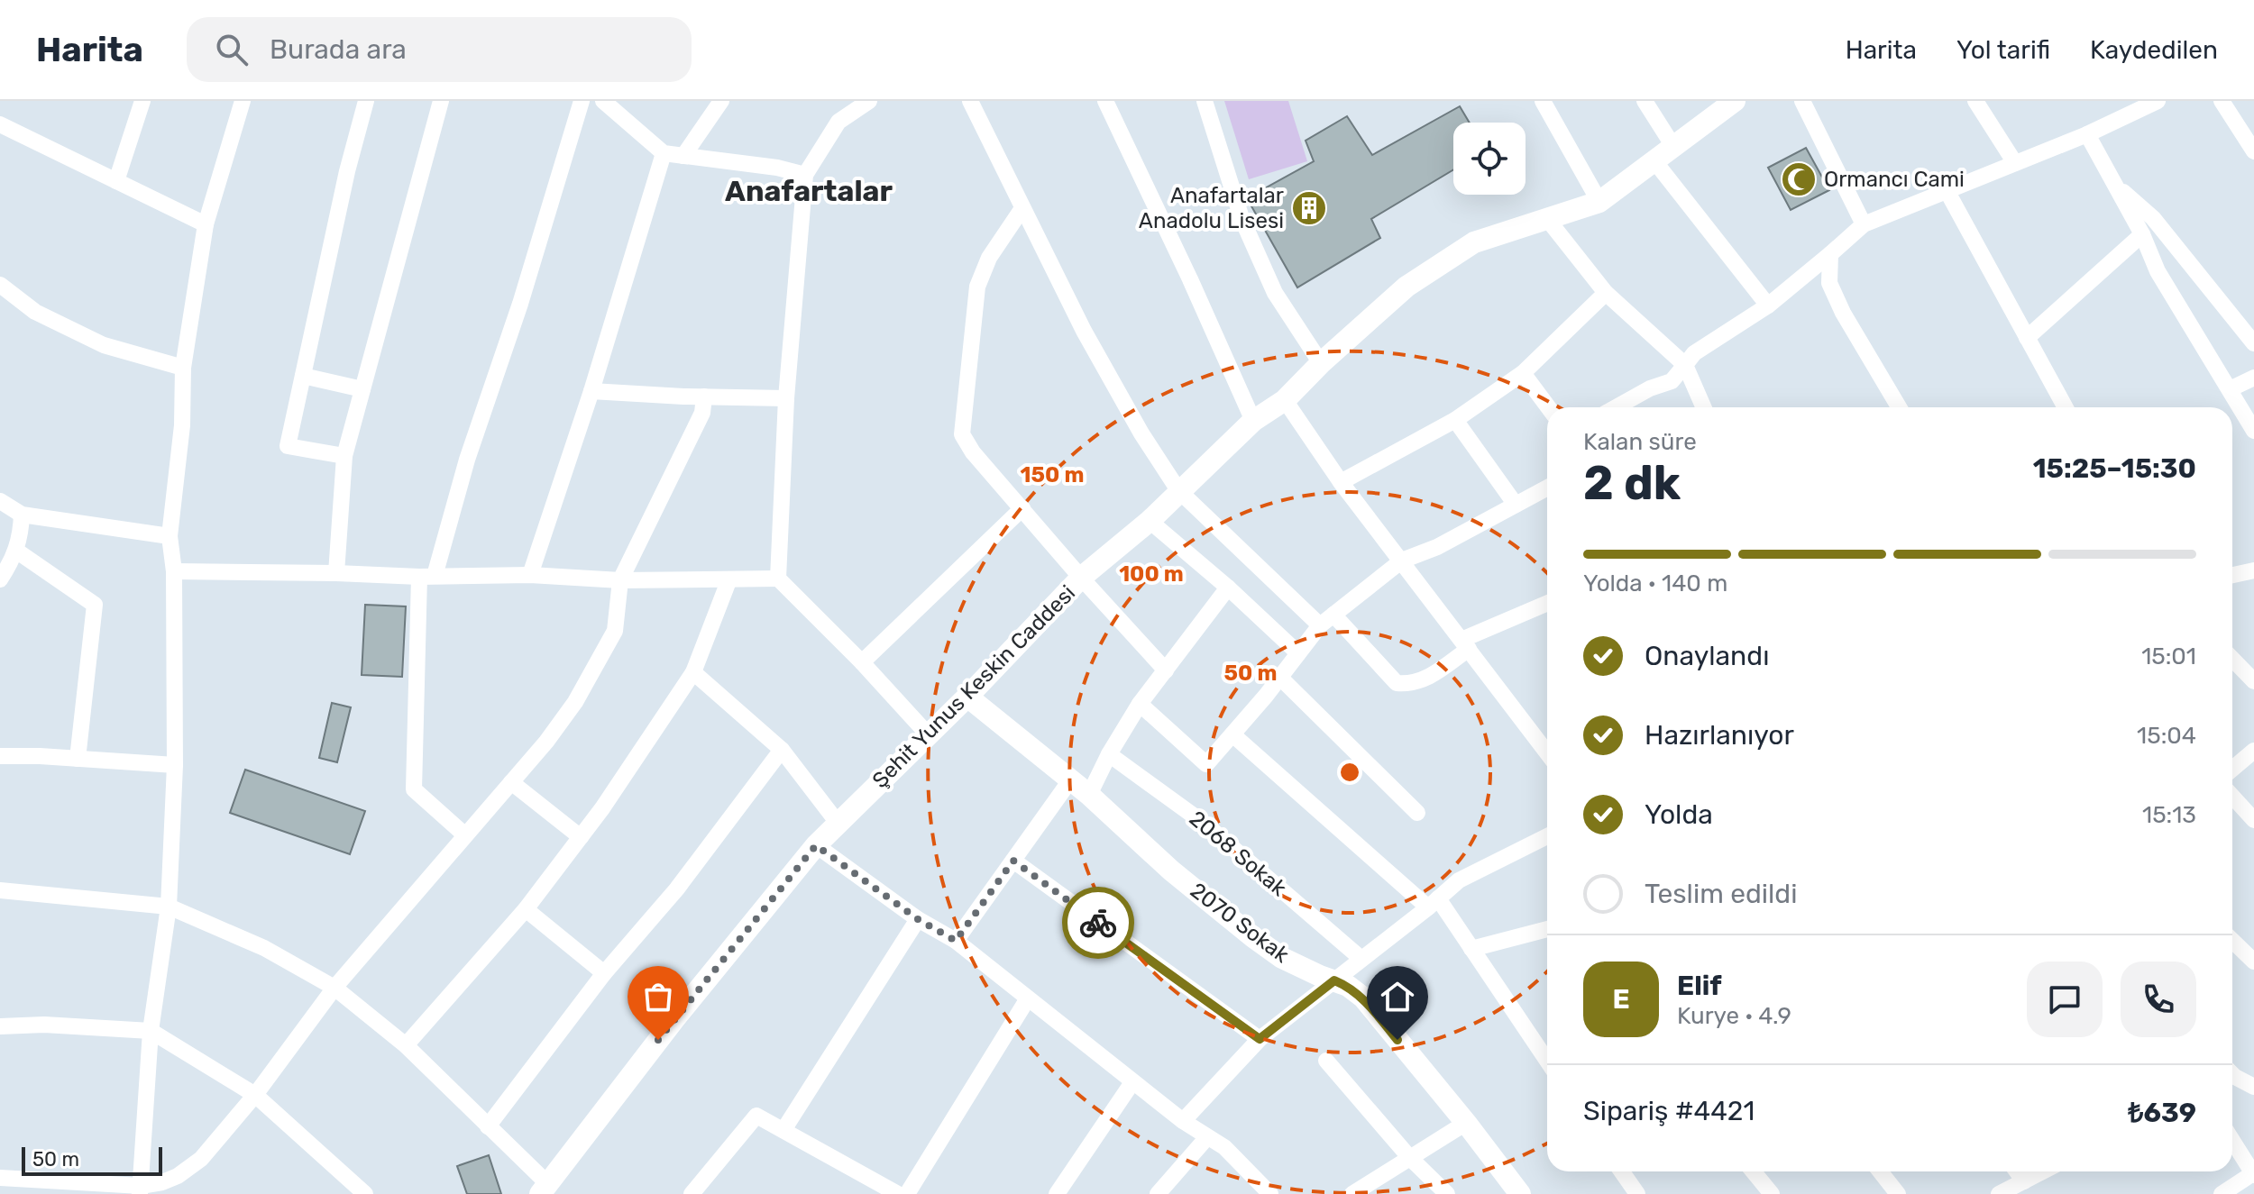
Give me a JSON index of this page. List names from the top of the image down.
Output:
{
  "streets": {
    "street": ["Şehit Yunus Keskin Caddesi", "2068 Sokak", "2070 Sokak"]
  },
  "crossings": [
    ["Şehit Yunus Keskin Caddesi", "2070 Sokak"]
  ],
  "districts": ["Anafartalar"],
  "places": {
    "mosque": ["Ormancı Cami"],
    "building": ["Anafartalar Anadolu Lisesi"]
  },
  "scale_bar": "50 m",
  "page": {
    "header": "Harita",
    "search": "Burada ara",
    "nav": ["Harita", "Yol tarifi", "Kaydedilen"],
    "heading": ["2 dk", "Kalan süre", "15:25–15:30"],
    "panel": [
      "Elif",
      "Kurye · 4.9",
      "Sipariş #4421",
      "₺639"
    ],
    "bar": "Yolda · 140 m",
    "list": [
      ["Onaylandı", "15:01"],
      ["Hazırlanıyor", "15:04"],
      ["Yolda", "15:13"],
      "Teslim edildi"
    ],
    "round": "E",
    "scale": "50 m"
  },
  "rings": ["150 m", "100 m", "50 m"]
}
